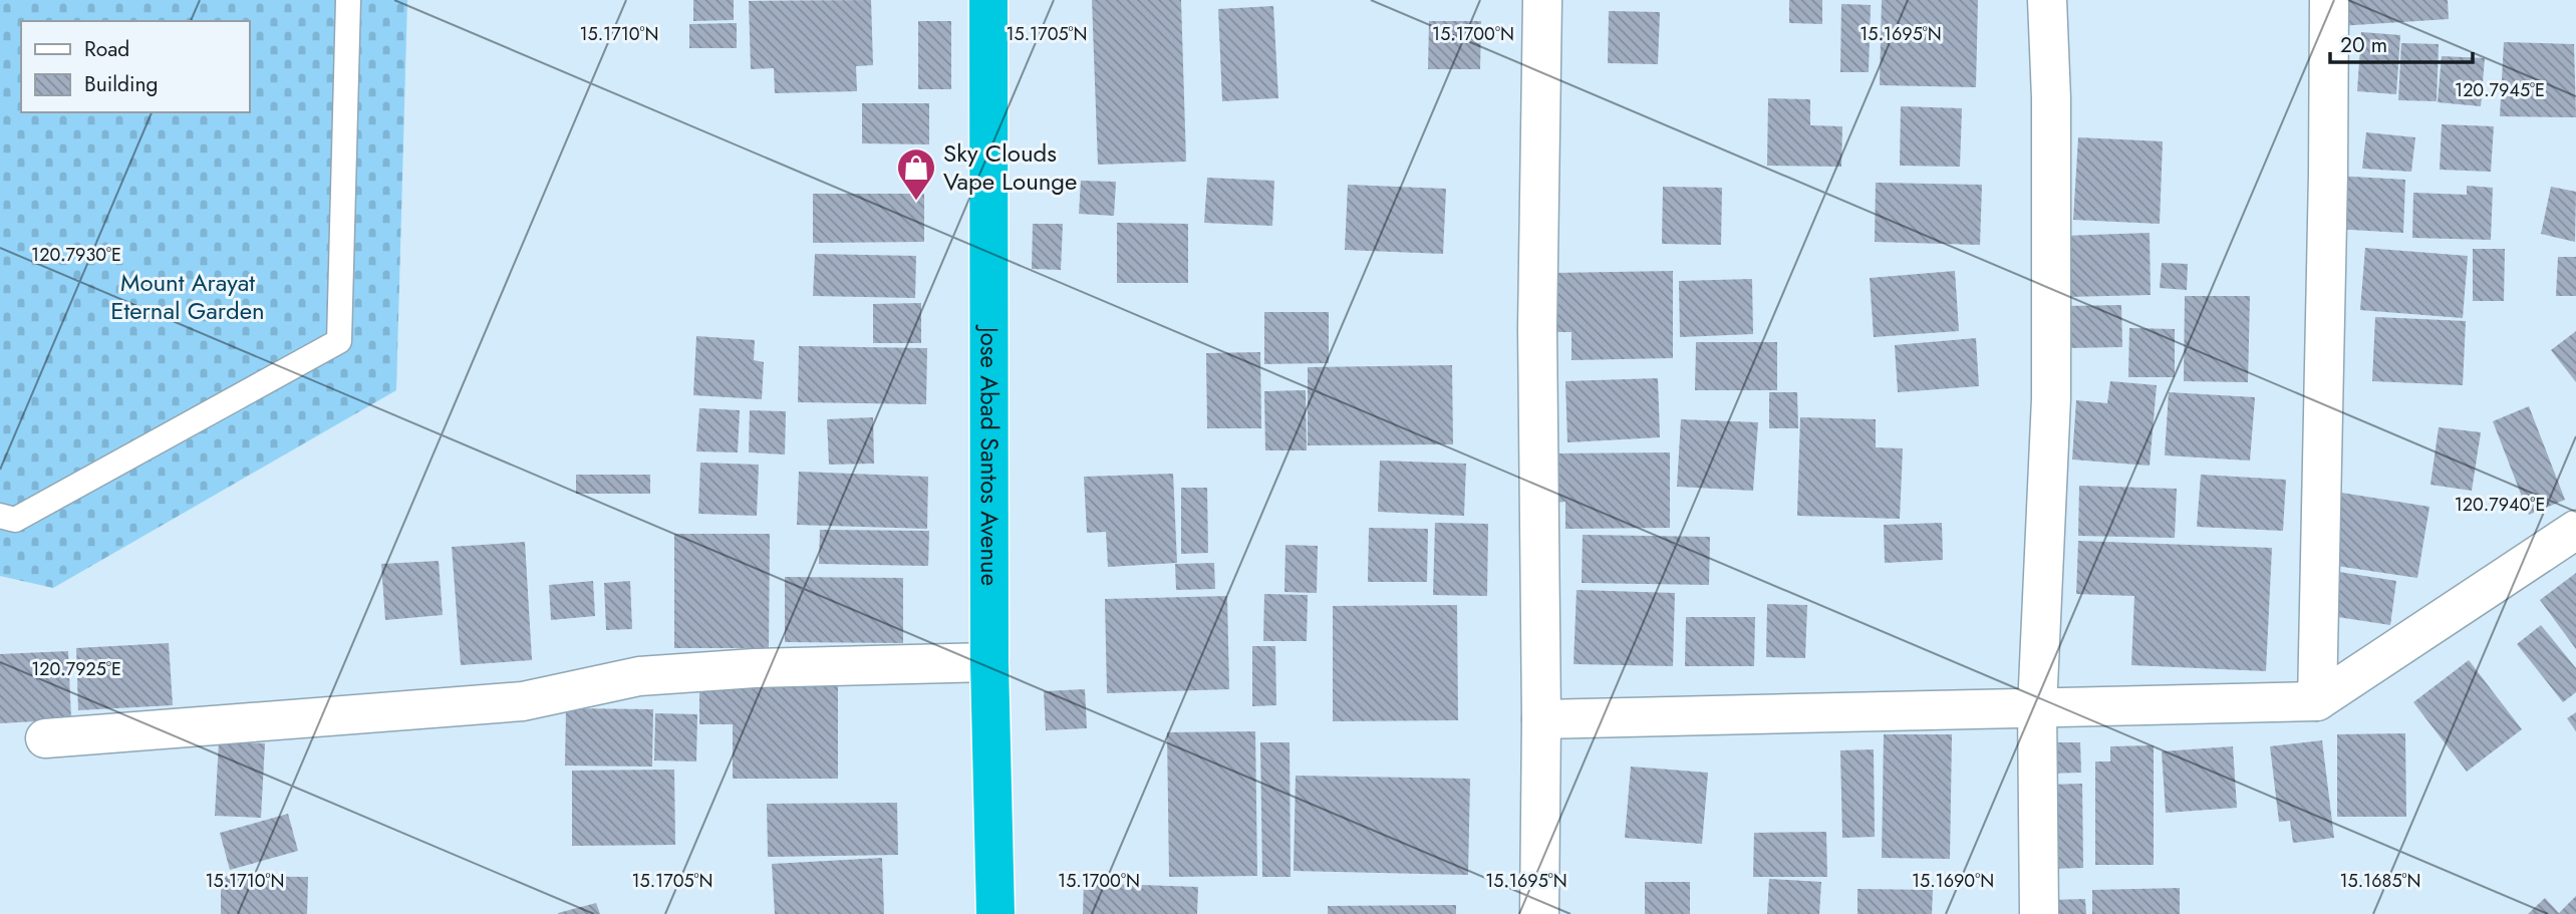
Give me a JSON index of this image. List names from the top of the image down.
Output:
{
  "streets": {
    "highway": ["Jose Abad Santos Avenue"]
  },
  "parks": ["Mount Arayat Eternal Garden"],
  "places": {
    "shop": ["Sky Clouds Vape Lounge"]
  },
  "legend": ["Road", "Building"],
  "scale_bar": "20 m",
  "coordinates": [
    "15.1710°N",
    "15.1705°N",
    "15.1700°N",
    "15.1695°N",
    "120.7945°E",
    "120.7930°E",
    "120.7940°E",
    "120.7925°E",
    "15.1690°N",
    "15.1685°N"
  ]
}
